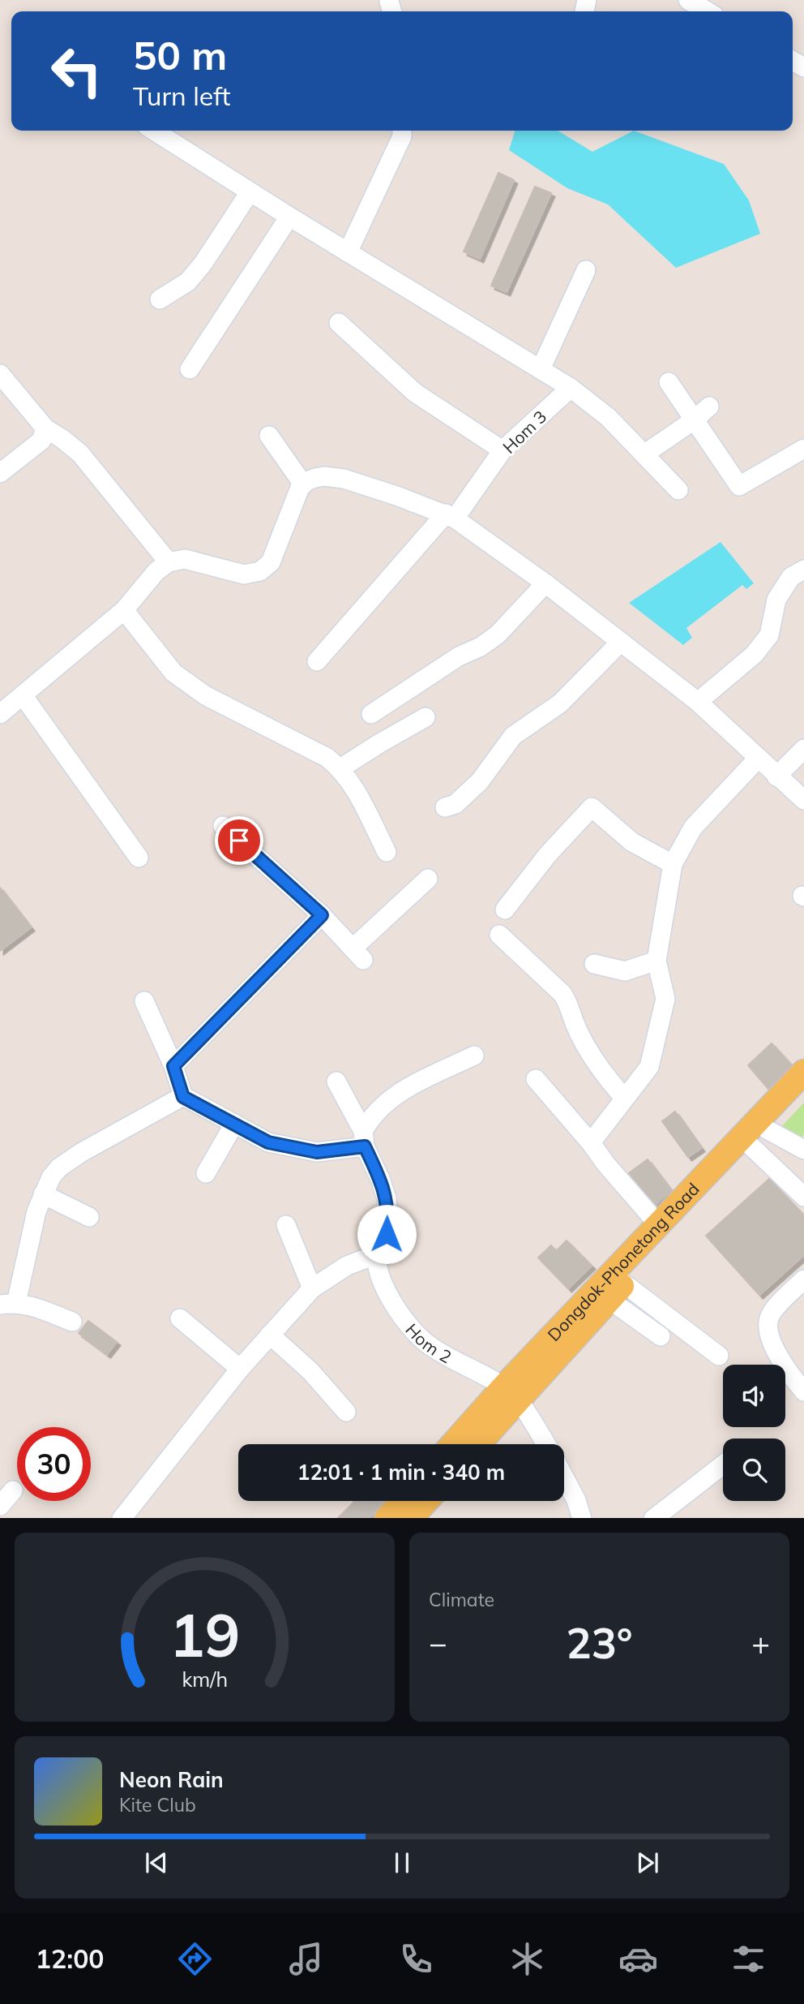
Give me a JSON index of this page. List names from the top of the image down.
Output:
{
  "streets": {
    "main road": ["Dongdok-Phonetong Road"],
    "street": ["Hom 3", "Hom 2"]
  },
  "crossings": [
    ["Dongdok-Phonetong Road", "Hom 2"]
  ],
  "page": {
    "turn": ["50 m", "Turn left"],
    "limit": "30",
    "trip": "12:01 · 1 min · 340 m",
    "tile": "Climate",
    "heat": ["−", "23°", "+"],
    "song": ["Neon Rain", "Kite Club"],
    "tabs": "12:00",
    "gauge": ["19", "km/h"]
  }
}
